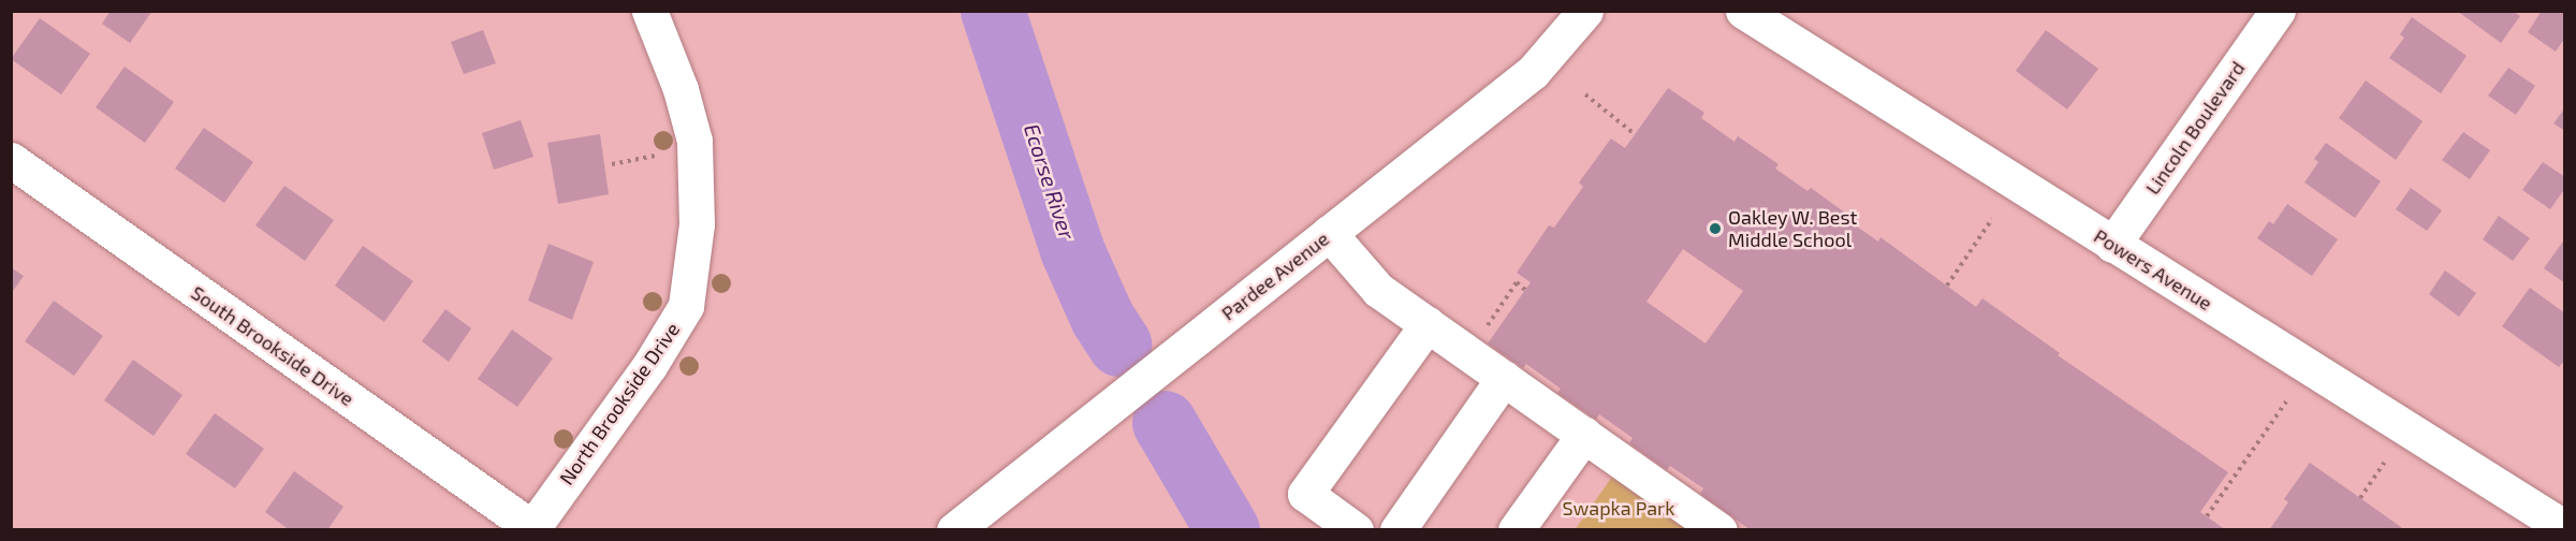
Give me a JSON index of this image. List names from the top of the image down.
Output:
{
  "streets": {
    "street": [
      "Lincoln Boulevard",
      "Powers Avenue",
      "Pardee Avenue",
      "South Brookside Drive",
      "North Brookside Drive"
    ]
  },
  "crossings": [
    ["Lincoln Boulevard", "Powers Avenue"],
    ["South Brookside Drive", "North Brookside Drive"]
  ],
  "water": ["Ecorse River"],
  "parks": ["Swapka Park"],
  "places": ["Oakley W. Best Middle School"]
}
